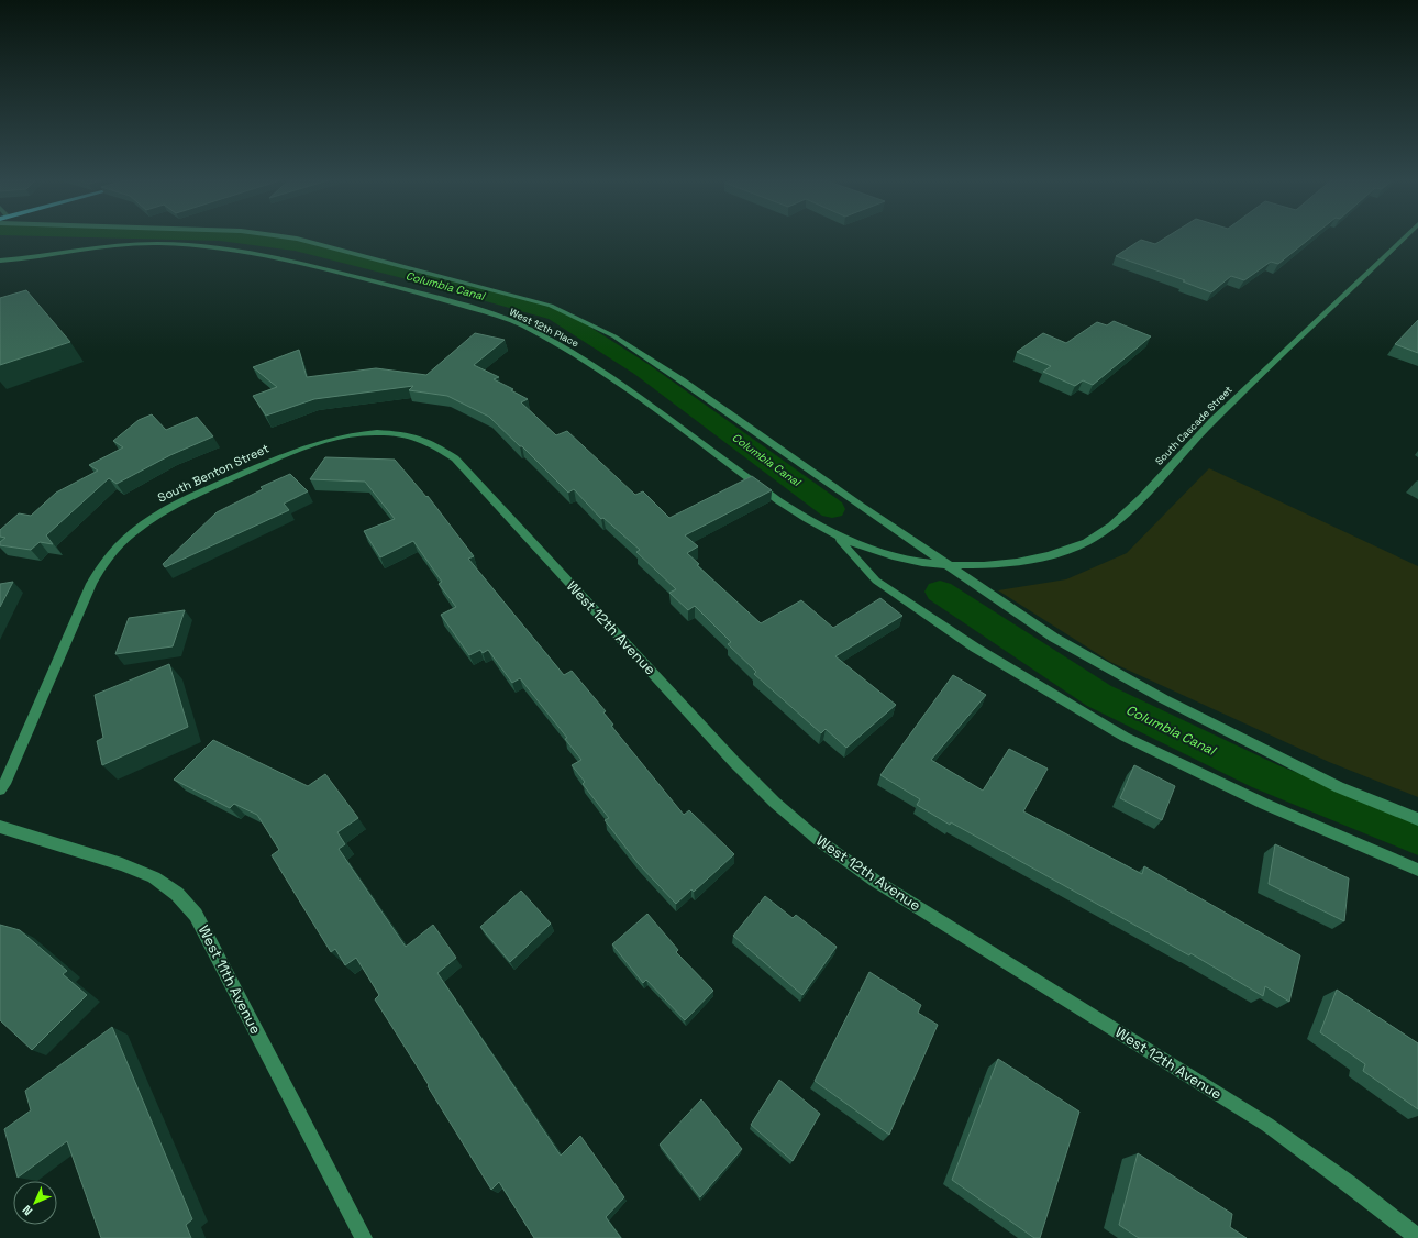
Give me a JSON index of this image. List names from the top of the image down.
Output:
{
  "streets": {
    "street": [
      "West 12th Place",
      "South Cascade Street",
      "South Benton Street",
      "West 12th Avenue",
      "West 11th Avenue"
    ]
  },
  "crossings": [
    ["West 12th Place", "South Cascade Street"],
    ["South Benton Street", "West 12th Avenue"]
  ],
  "water": ["Columbia Canal"],
  "north": "bottom left"
}
